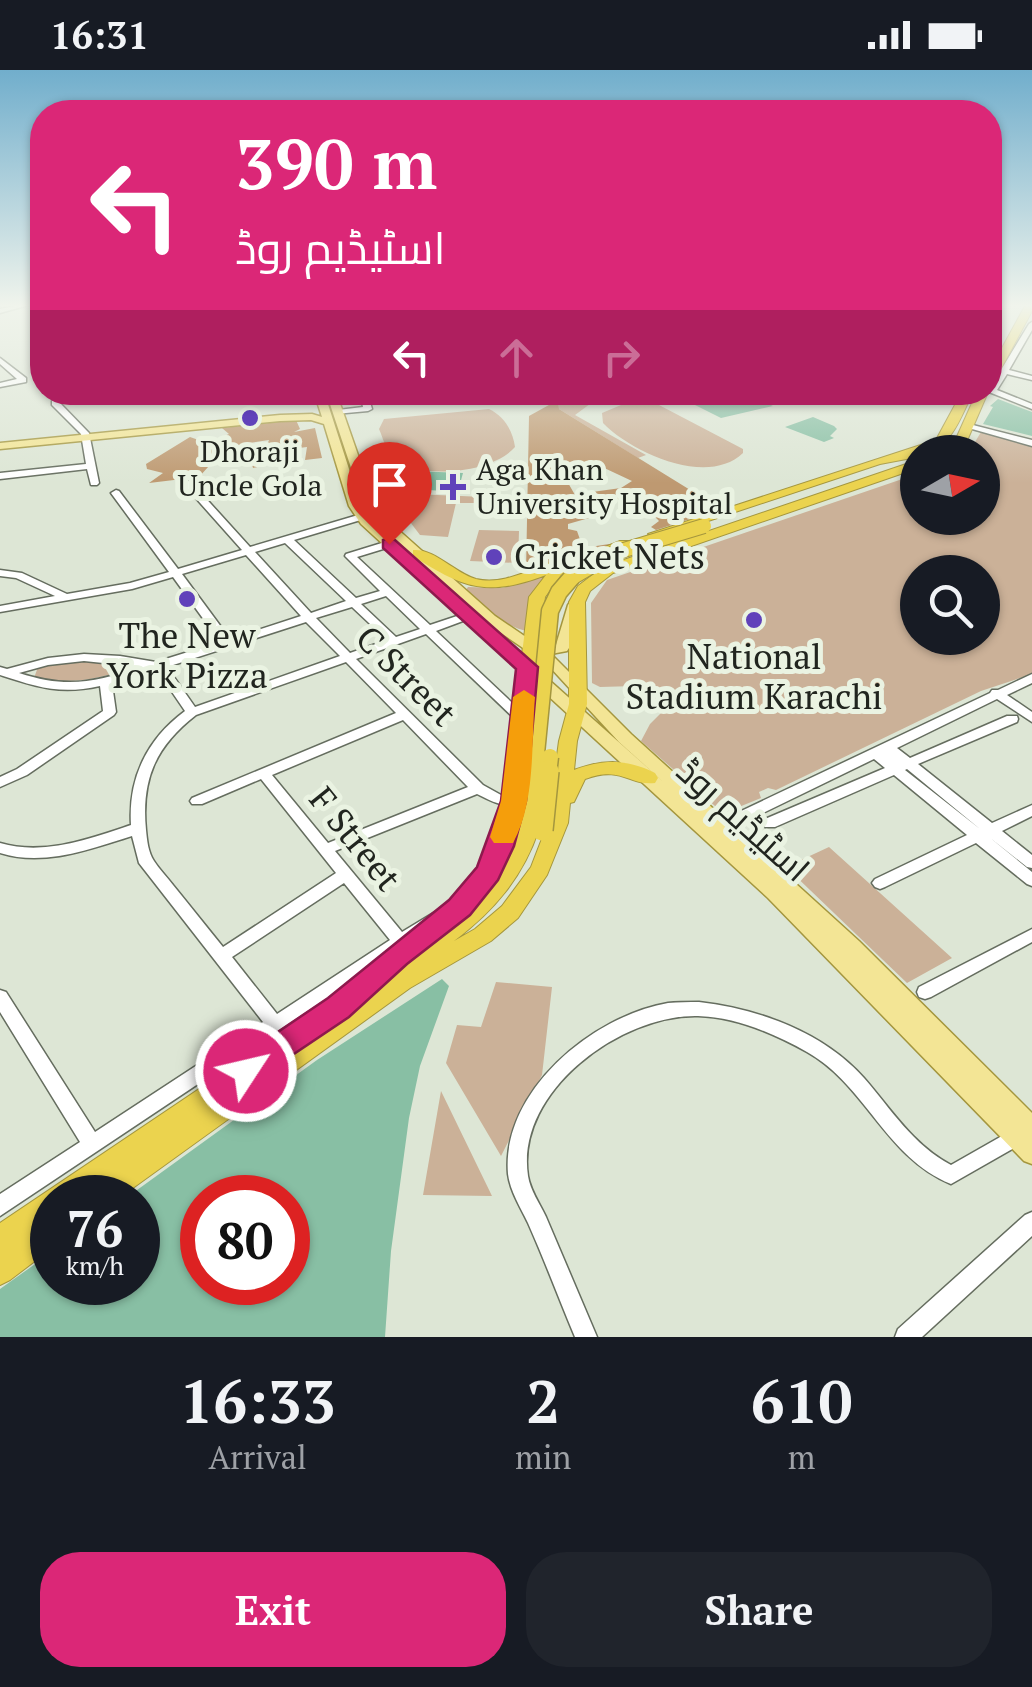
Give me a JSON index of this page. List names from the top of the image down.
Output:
{
  "streets": {
    "main road": ["اسٹیڈیم روڈ"],
    "street": ["C Street", "F Street"]
  },
  "places": {
    "other": [
      "Dhoraji Uncle Gola",
      "Cricket Nets",
      "The New York Pizza",
      "National Stadium Karachi"
    ],
    "health": ["Aga Khan University Hospital"]
  },
  "north": "right",
  "page": {
    "status": "16:31",
    "turn": ["390 m", "اسٹیڈیم روڈ"],
    "speed": "76 km/h",
    "limit": "80",
    "eta": [
      "16:33",
      "Arrival",
      "2",
      "min",
      "610",
      "m"
    ],
    "buttons": ["Exit", "Share"]
  }
}
